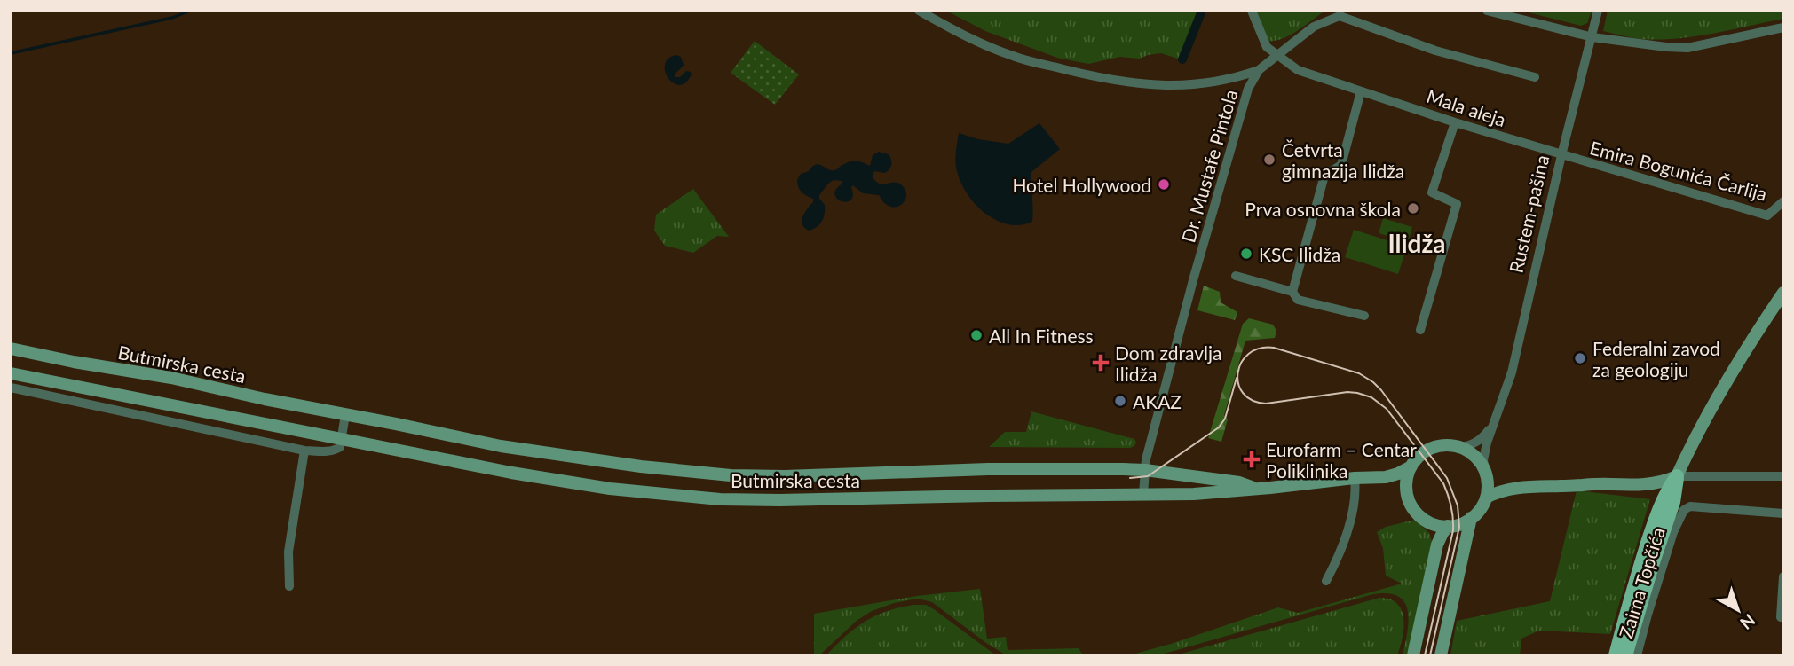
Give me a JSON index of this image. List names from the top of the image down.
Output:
{
  "streets": {
    "main road": ["Butmirska cesta"],
    "street": [
      "Mala aleja",
      "Dr. Mustafe Pintola",
      "Emira Bogunića Čarlija",
      "Rustem-pašina",
      "Zaima Topčića"
    ]
  },
  "crossings": [
    ["Mala aleja", "Dr. Mustafe Pintola"],
    ["Mala aleja", "Emira Bogunića Čarlija"],
    ["Mala aleja", "Rustem-pašina"],
    ["Dr. Mustafe Pintola", "Butmirska cesta"],
    ["Emira Bogunića Čarlija", "Rustem-pašina"],
    ["Rustem-pašina", "Butmirska cesta"]
  ],
  "districts": ["Ilidža"],
  "places": {
    "other": [
      "Četvrta gimnazija Ilidža",
      "Hotel Hollywood",
      "Prva osnovna škola",
      "KSC Ilidža",
      "All In Fitness",
      "Federalni zavod za geologiju",
      "AKAZ"
    ],
    "health": ["Dom zdravlja Ilidža", "Eurofarm – Centar Poliklinika"]
  },
  "north": "bottom right"
}
